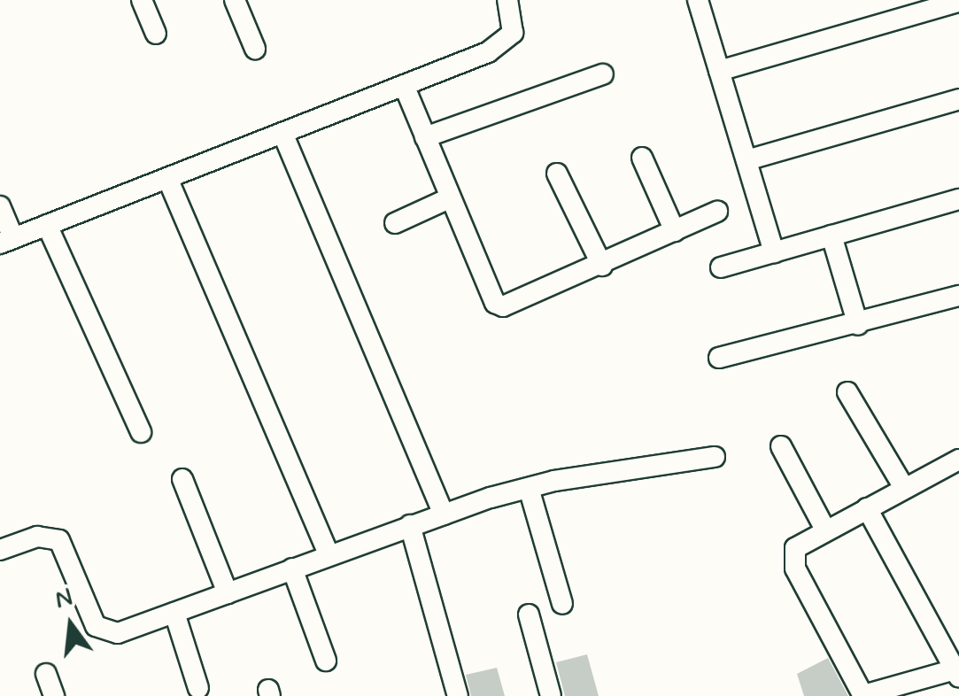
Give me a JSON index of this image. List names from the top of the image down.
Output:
{
  "north": "top"
}
